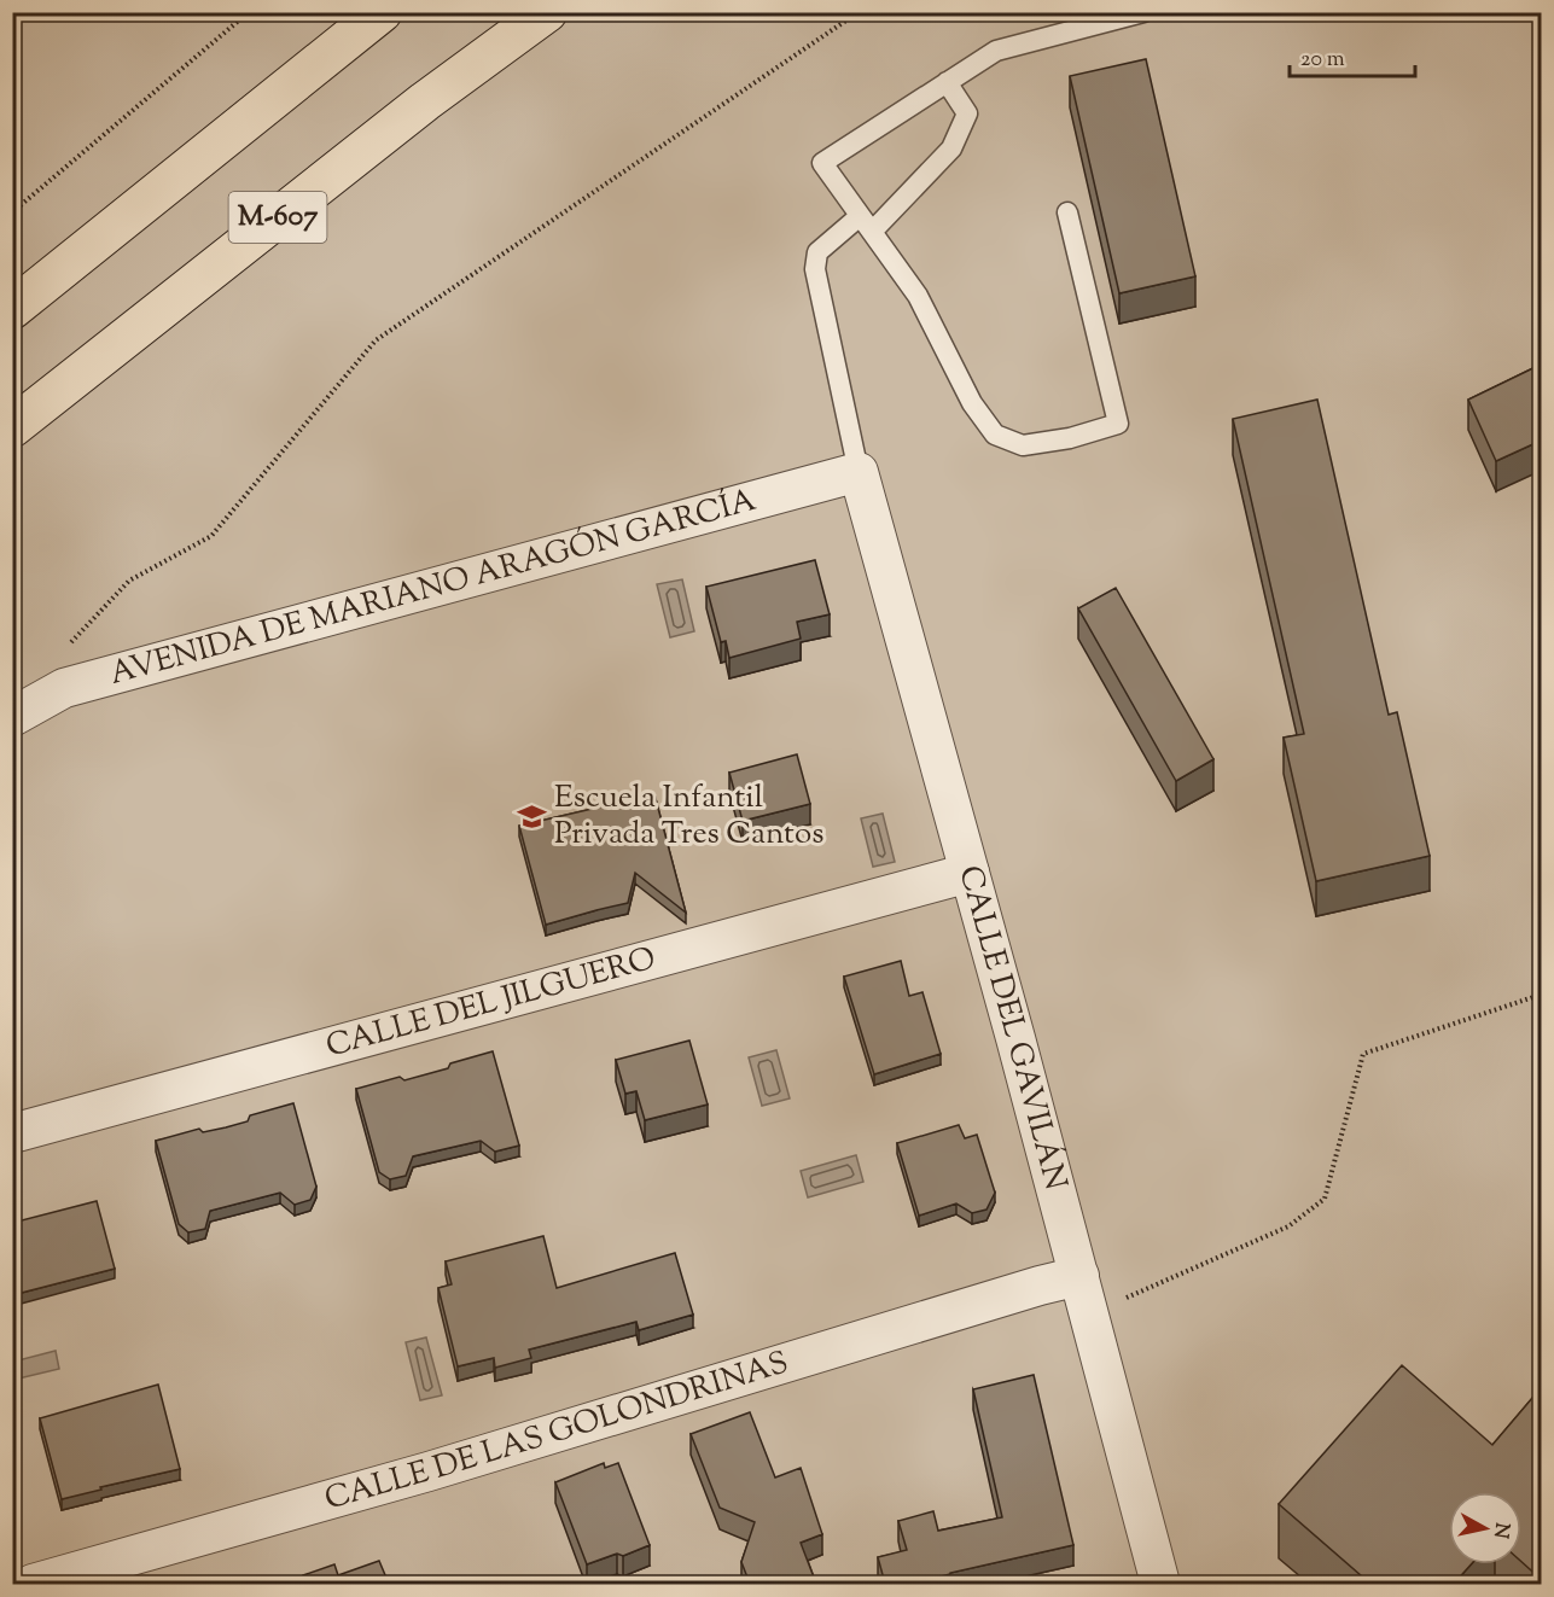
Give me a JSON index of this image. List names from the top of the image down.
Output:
{
  "streets": {
    "highway": ["M-607"],
    "street": [
      "AVENIDA DE MARIANO ARAGÓN GARCÍA",
      "CALLE DEL JILGUERO",
      "CALLE DEL GAVILÁN",
      "CALLE DE LAS GOLONDRINAS"
    ]
  },
  "crossings": [
    ["AVENIDA DE MARIANO ARAGÓN GARCÍA", "CALLE DEL GAVILÁN"],
    ["CALLE DEL JILGUERO", "CALLE DEL GAVILÁN"],
    ["CALLE DEL GAVILÁN", "CALLE DE LAS GOLONDRINAS"]
  ],
  "places": {
    "school or university": ["Escuela Infantil Privada Tres Cantos"]
  },
  "scale_bar": "20 m",
  "north": "right"
}
